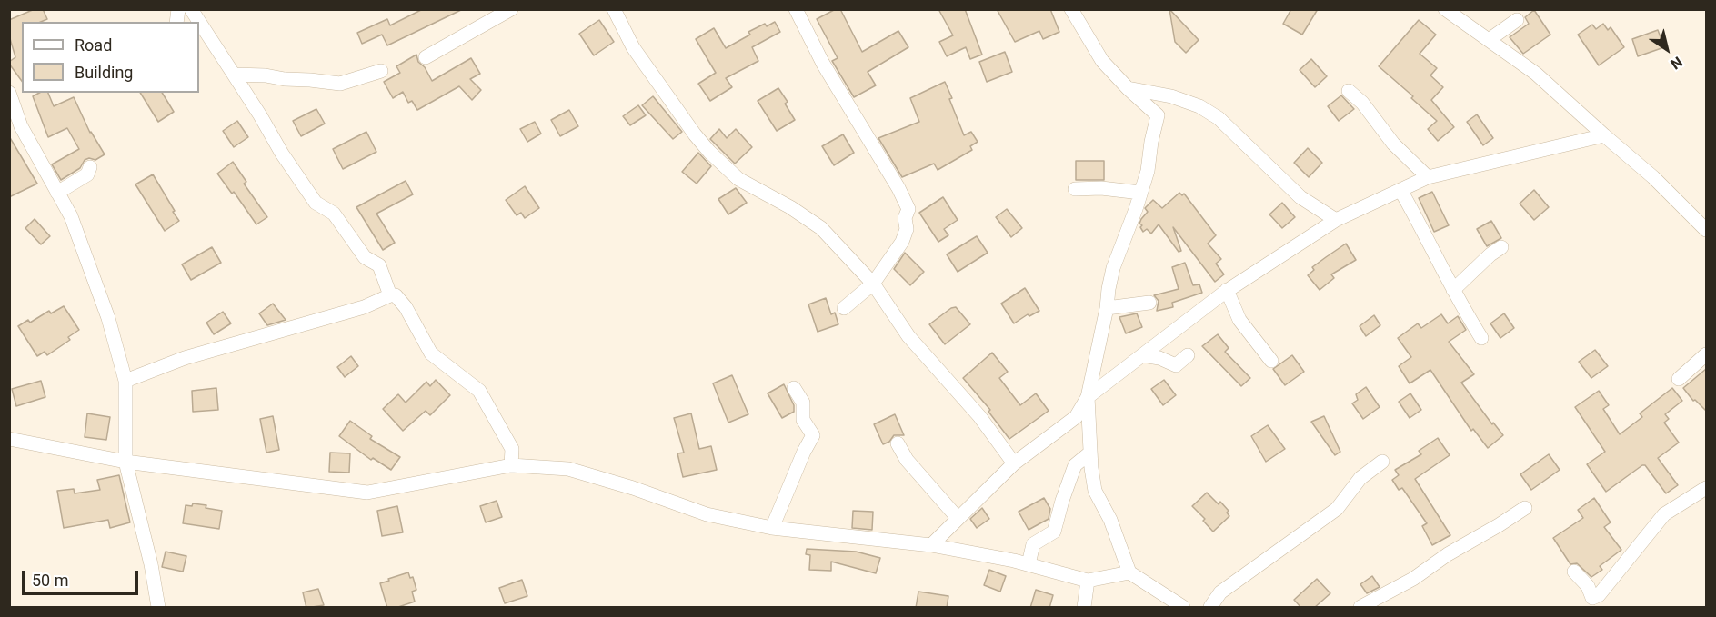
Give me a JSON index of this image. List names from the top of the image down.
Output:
{
  "legend": ["Road", "Building"],
  "scale_bar": "50 m",
  "north": "bottom right"
}
